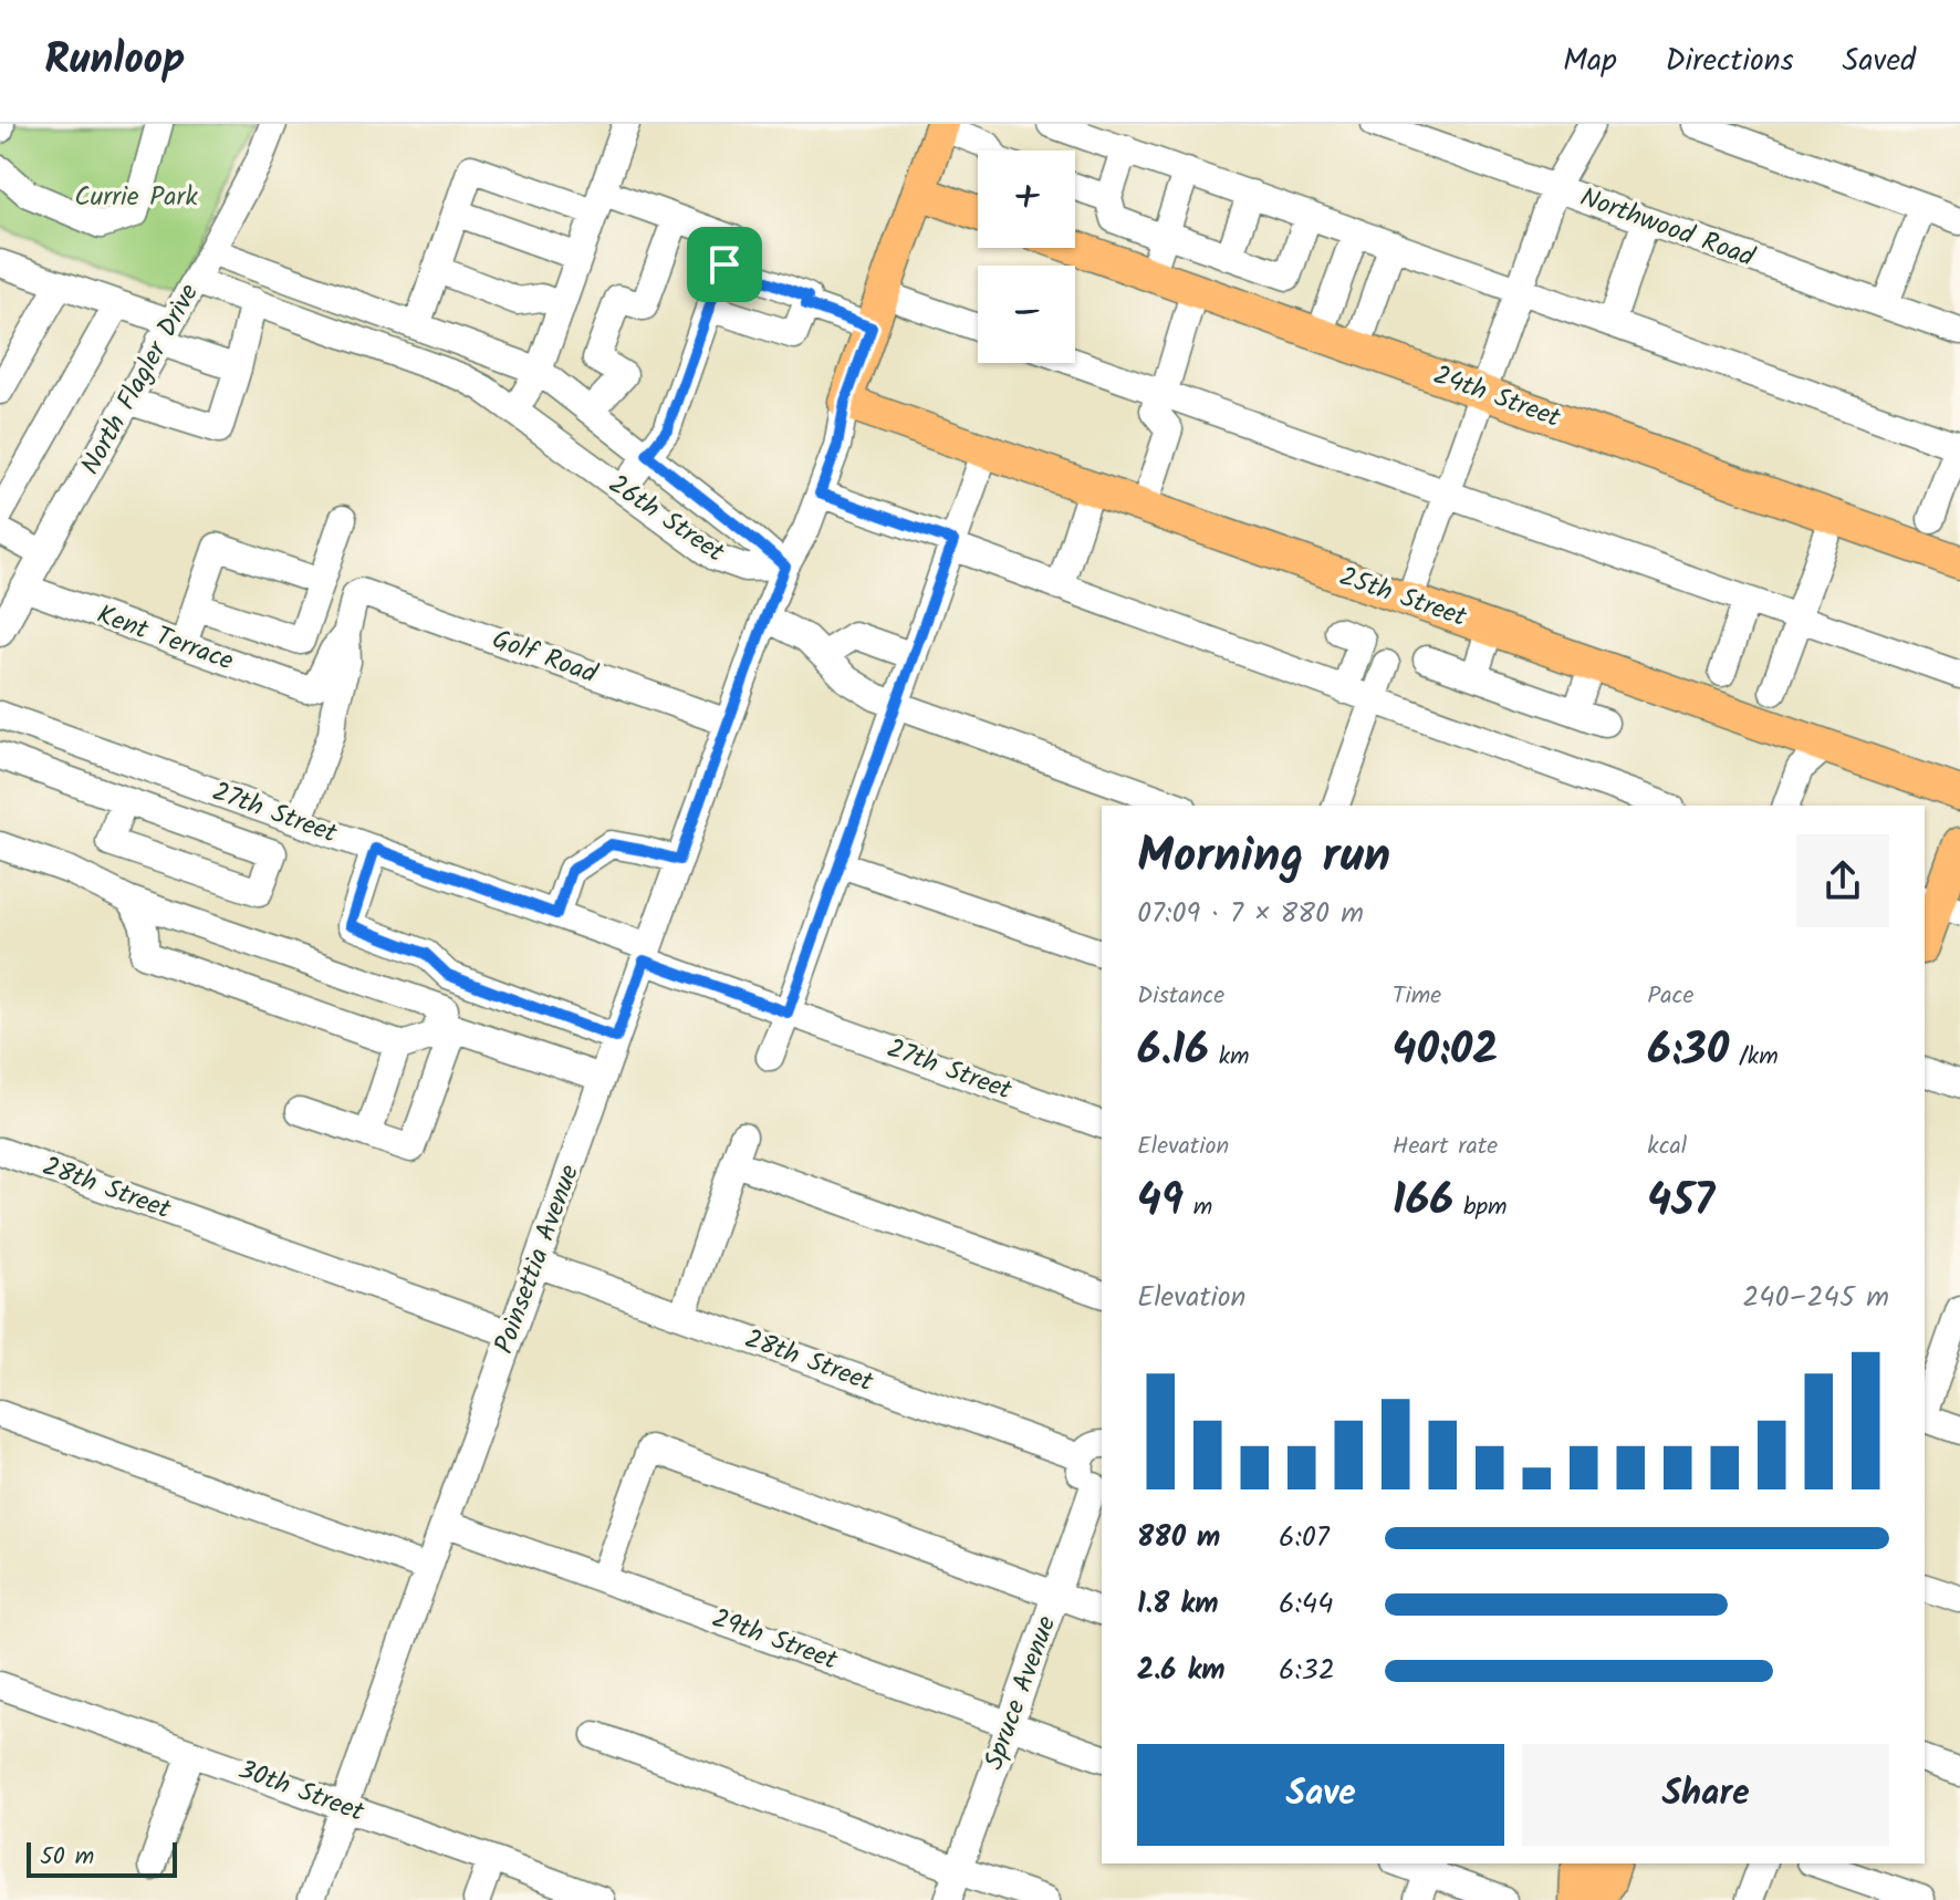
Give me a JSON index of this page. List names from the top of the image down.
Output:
{
  "streets": {
    "main road": ["24th Street", "25th Street"],
    "street": [
      "Northwood Road",
      "North Flagler Drive",
      "26th Street",
      "Kent Terrace",
      "Golf Road",
      "27th Street",
      "28th Street",
      "Poinsettia Avenue",
      "29th Street",
      "Spruce Avenue",
      "30th Street"
    ]
  },
  "crossings": [
    ["North Flagler Drive", "26th Street"],
    ["North Flagler Drive", "Kent Terrace"],
    ["26th Street", "Poinsettia Avenue"],
    ["Kent Terrace", "Golf Road"],
    ["Golf Road", "Poinsettia Avenue"],
    ["27th Street", "Poinsettia Avenue"],
    ["28th Street", "Poinsettia Avenue"],
    ["Poinsettia Avenue", "29th Street"],
    ["Poinsettia Avenue", "30th Street"],
    ["29th Street", "Spruce Avenue"]
  ],
  "parks": ["Currie Park"],
  "scale_bar": "50 m",
  "page": {
    "header": "Runloop",
    "nav": ["Map", "Directions", "Saved"],
    "map_buttons": ["+", "−"],
    "heading": ["Morning run", "07:09 · 7 × 880 m"],
    "stats": [
      ["Distance", "6.16 km"],
      ["Time", "40:02"],
      ["Pace", "6:30 /km"],
      ["Elevation", "49 m"],
      ["Heart rate", "166 bpm"],
      ["kcal", "457"]
    ],
    "chart": ["Elevation", "240–245 m"],
    "list": [
      {
        "name": "880 m",
        "note": "6:07"
      },
      {
        "name": "1.8 km",
        "note": "6:44"
      },
      {
        "name": "2.6 km",
        "note": "6:32"
      }
    ],
    "buttons": ["Save", "Share"],
    "scale": "50 m"
  }
}
